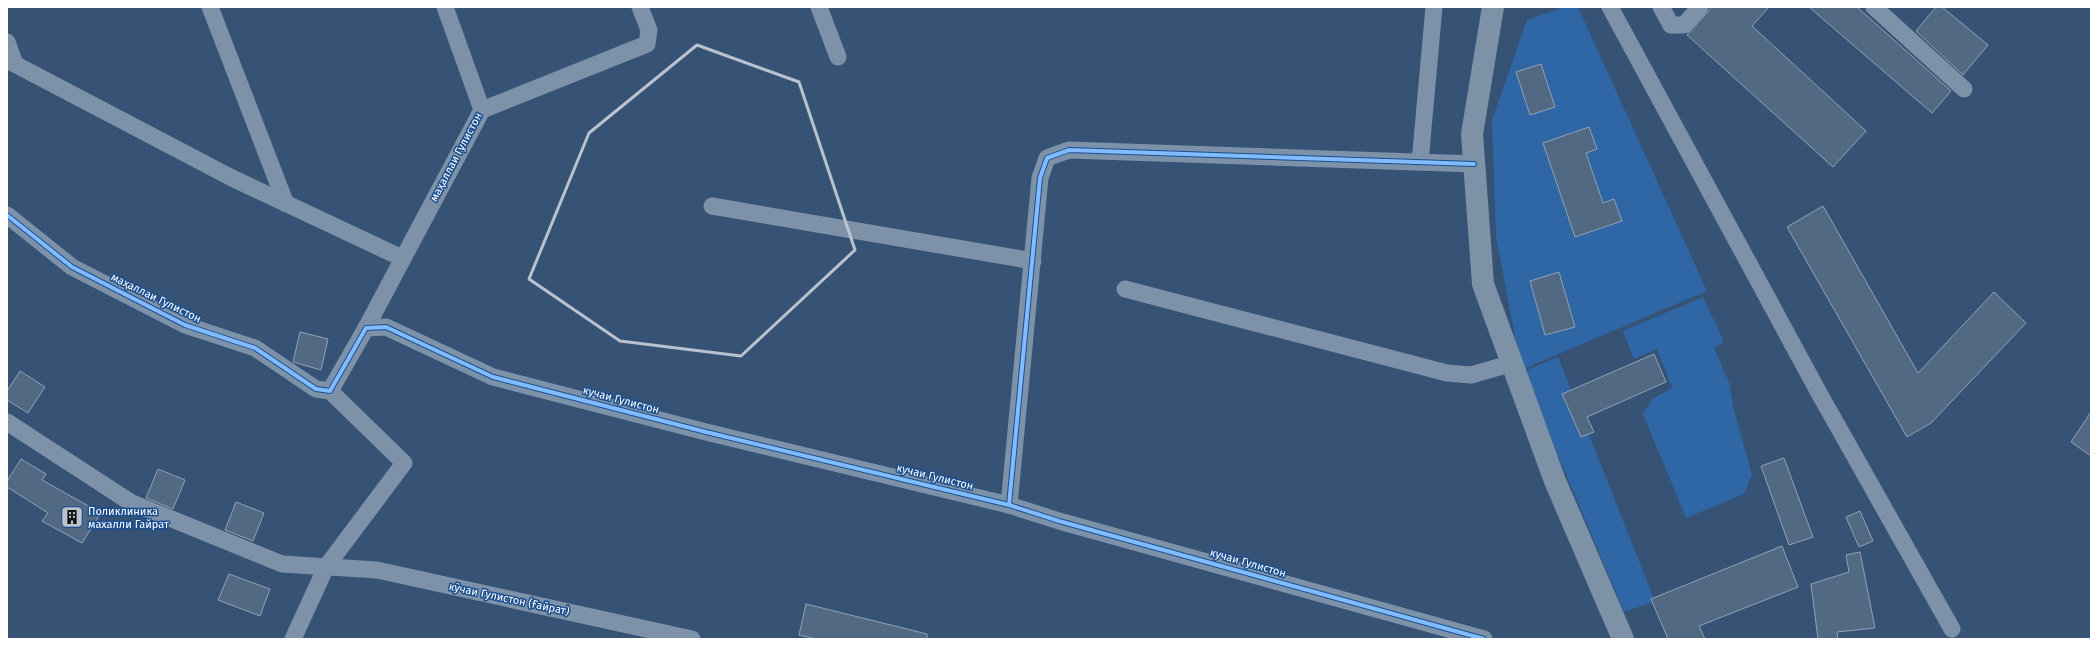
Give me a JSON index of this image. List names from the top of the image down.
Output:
{
  "streets": {
    "street": ["маҳаллаи Гулистон", "кучаи Гулистон", "кӯчаи Гулистон (Ғайрат)"]
  },
  "crossings": [
    ["маҳаллаи Гулистон", "кучаи Гулистон"],
    ["маҳаллаи Гулистон", "кӯчаи Гулистон (Ғайрат)"]
  ],
  "places": {
    "building": ["Поликлиника махалли Гайрат"]
  }
}
